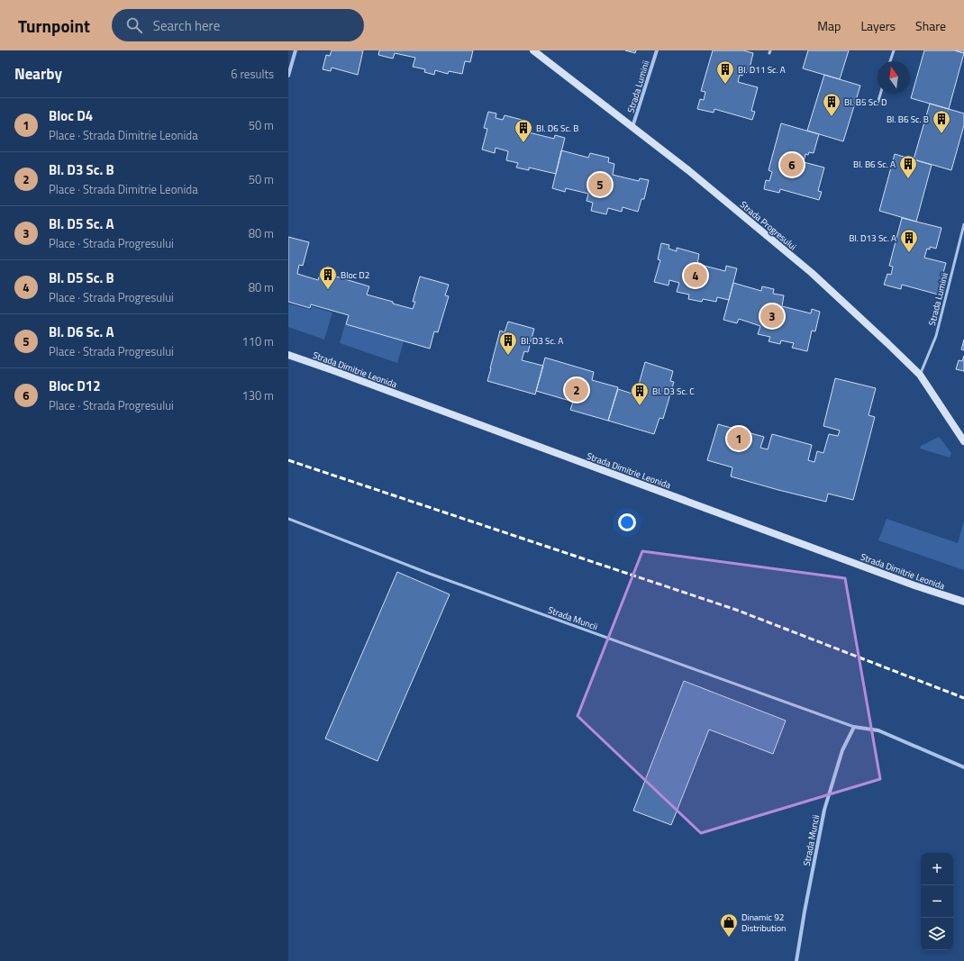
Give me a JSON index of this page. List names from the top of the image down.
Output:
{
  "streets": {
    "main road": ["Strada Progresului", "Strada Dimitrie Leonida"],
    "street": ["Strada Luminii", "Strada Muncii"]
  },
  "crossings": [
    ["Strada Luminii", "Strada Progresului"]
  ],
  "places": {
    "building": [
      "Bl. D11 Sc. A",
      "Bl. B5 Sc. D",
      "Bl. B6 Sc. B",
      "Bl. D6 Sc. B",
      "Bl. B6 Sc. A",
      "Bl. D13 Sc. A",
      "Bloc D2",
      "Bl. D3 Sc. A",
      "Bl. D3 Sc. C"
    ],
    "shop": ["Dinamic 92 Distribution"]
  },
  "north": "top",
  "page": {
    "header": "Turnpoint",
    "search": "Search here",
    "nav": ["Map", "Layers", "Share"],
    "heading": ["Nearby", "6 results"],
    "list": [
      {
        "mark": "1",
        "name": "Bloc D4",
        "note": "Place · Strada Dimitrie Leonida",
        "value": "50 m"
      },
      {
        "mark": "2",
        "name": "Bl. D3 Sc. B",
        "note": "Place · Strada Dimitrie Leonida",
        "value": "50 m"
      },
      {
        "mark": "3",
        "name": "Bl. D5 Sc. A",
        "note": "Place · Strada Progresului",
        "value": "80 m"
      },
      {
        "mark": "4",
        "name": "Bl. D5 Sc. B",
        "note": "Place · Strada Progresului",
        "value": "80 m"
      },
      {
        "mark": "5",
        "name": "Bl. D6 Sc. A",
        "note": "Place · Strada Progresului",
        "value": "110 m"
      },
      {
        "mark": "6",
        "name": "Bloc D12",
        "note": "Place · Strada Progresului",
        "value": "130 m"
      }
    ],
    "pins": [
      "6",
      "5",
      "4",
      "3",
      "2",
      "1"
    ],
    "map_buttons": ["+", "−"]
  }
}
